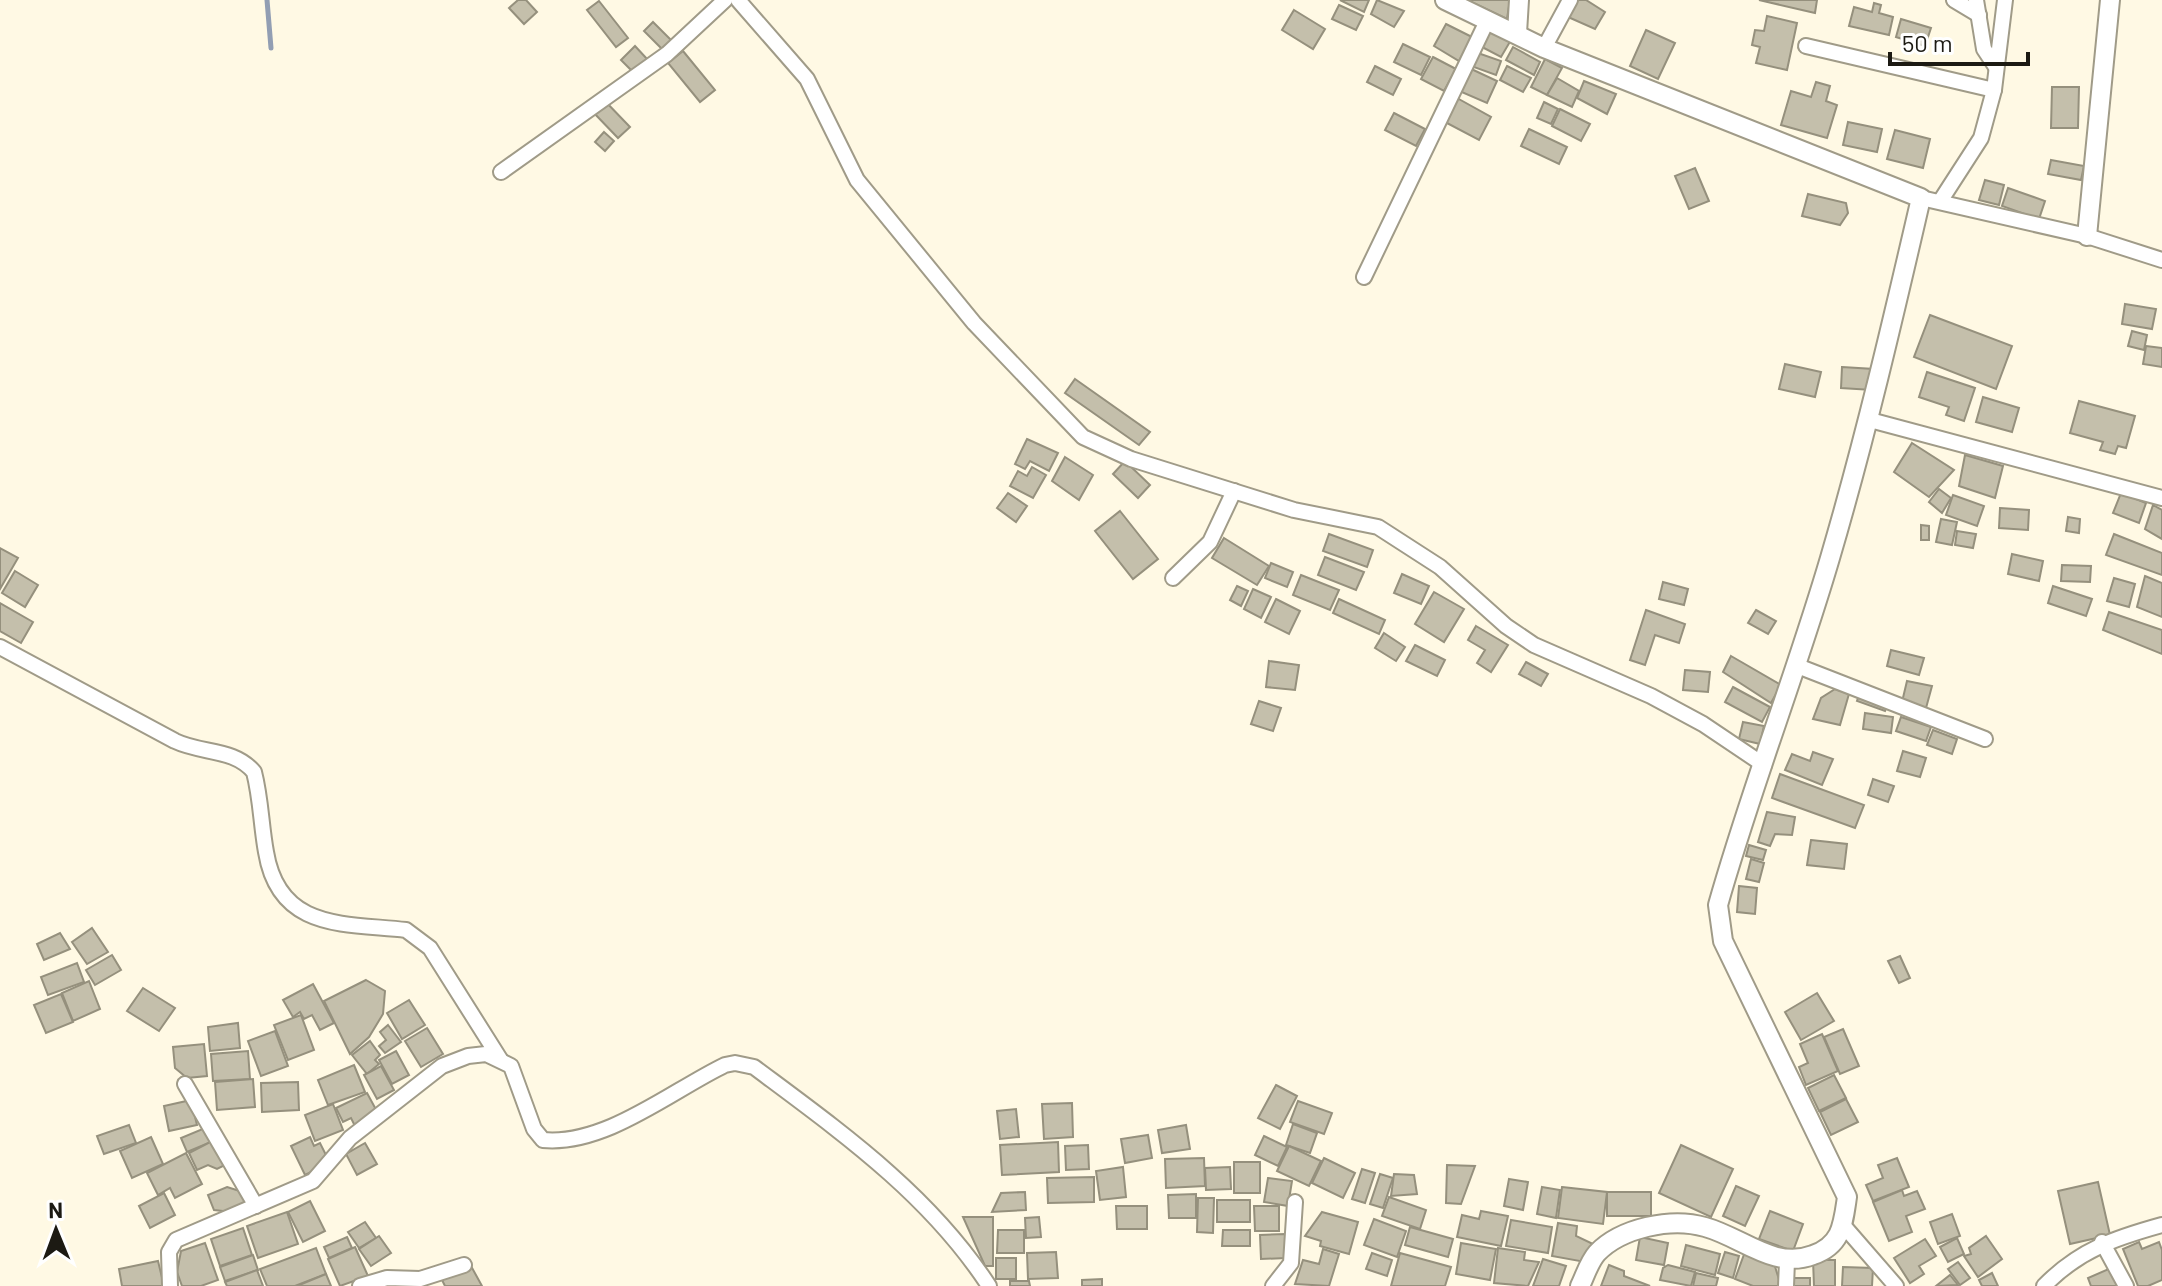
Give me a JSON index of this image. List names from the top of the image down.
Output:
{
  "scale_bar": "50 m",
  "north": "top"
}
